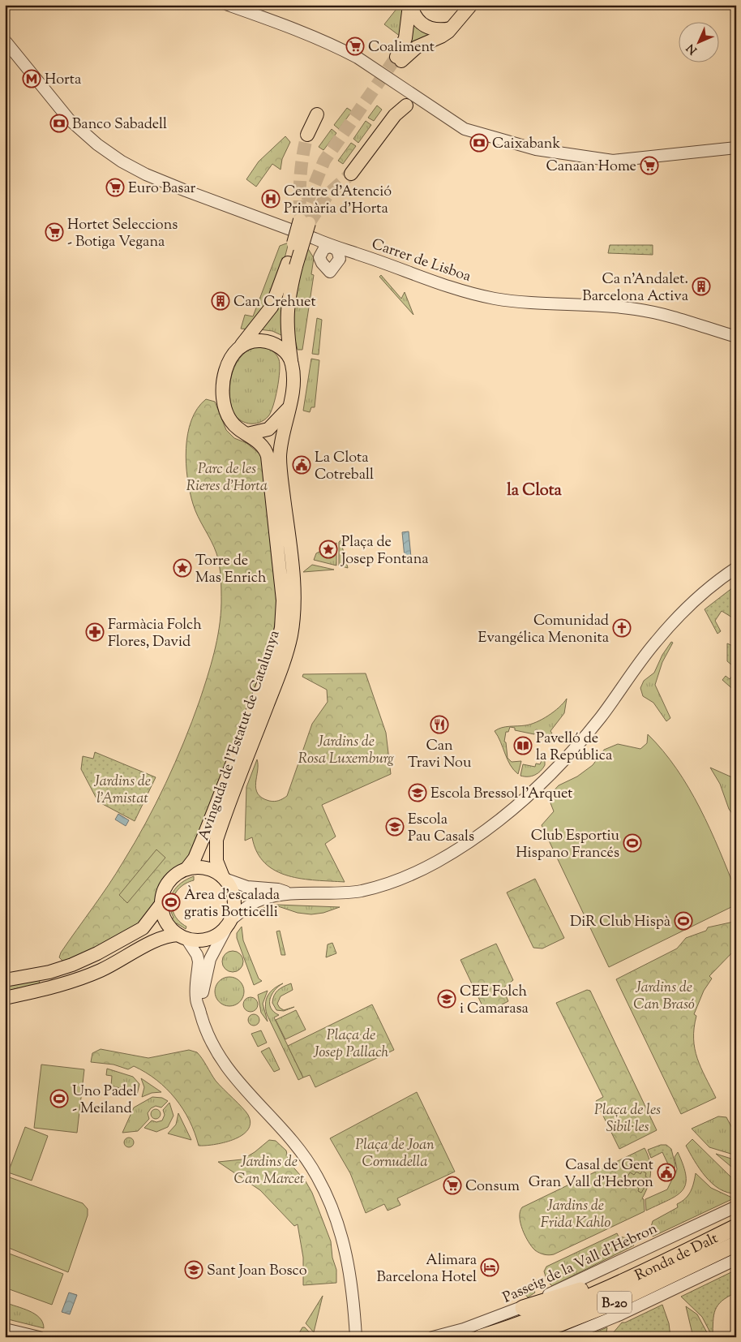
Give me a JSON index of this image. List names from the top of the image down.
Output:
{
  "streets": {
    "highway": ["Ronda de Dalt", "B-20"],
    "main road": ["Avinguda de l'Estatut de Catalunya"],
    "street": ["Carrer de Lisboa", "Passeig de la Vall d'Hebron"]
  },
  "districts": ["la Clota"],
  "parks": [
    "Parc de les Rieres d'Horta",
    "Jardins de Rosa Luxemburg",
    "Jardins de l'Amistat",
    "Jardins de Can Brasó",
    "Plaça de Josep Pallach",
    "Plaça de les Sibil·les",
    "Plaça de Joan Cornudella",
    "Jardins de Can Marcet",
    "Jardins de Frida Kahlo"
  ],
  "places": {
    "supermarket": [
      "Coaliment",
      "Canaan Home",
      "Euro Basar",
      "Hortet Seleccions - Botiga Vegana",
      "Consum"
    ],
    "metro station": ["Horta"],
    "bank": ["Banco Sabadell", "Caixabank"],
    "hospital": ["Centre d'Atenció Primària d'Horta"],
    "building": ["Ca n'Andalet. Barcelona Activa", "Can Crehuet"],
    "public building": ["La Clota Cotreball", "Casal de Gent Gran Vall d'Hebron"],
    "place": ["Plaça de Josep Fontana", "Torre de Mas Enrich"],
    "church": ["Comunidad Evangélica Menonita"],
    "pharmacy": ["Farmàcia Folch Flores, David"],
    "restaurant": ["Can Travi Nou"],
    "library": ["Pavelló de la República"],
    "school or university": [
      "Escola Bressol l'Arquet",
      "Escola Pau Casals",
      "CEE Folch i Camarasa",
      "Sant Joan Bosco"
    ],
    "sports": [
      "Club Esportiu Hispano Francés",
      "Àrea d'escalada gratis Botticelli",
      "DiR Club Hispà",
      "Uno Padel - Meiland"
    ],
    "hotel": ["Alimara Barcelona Hotel"]
  },
  "north": "bottom left"
}
